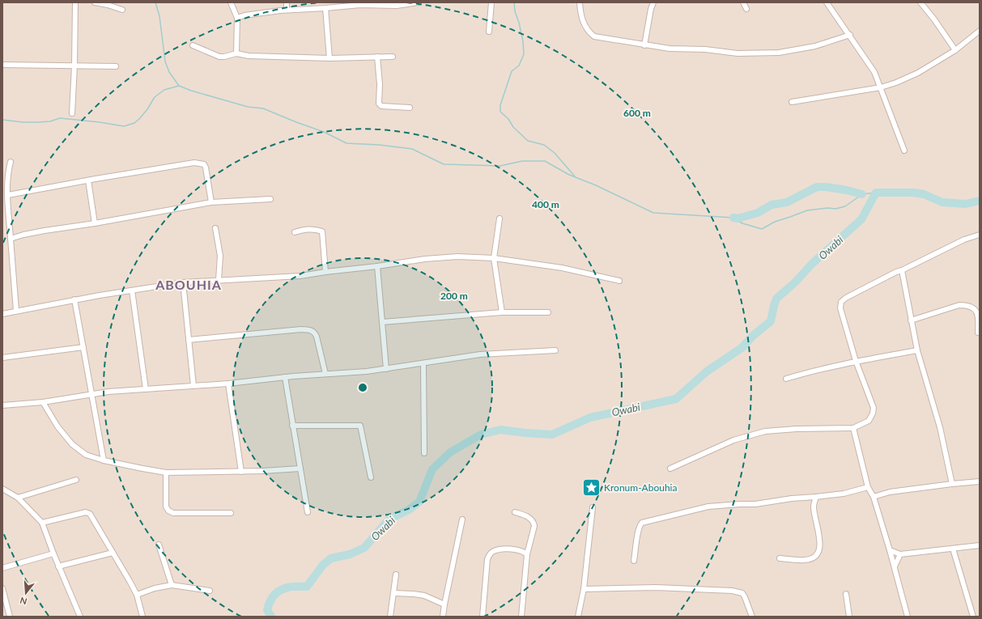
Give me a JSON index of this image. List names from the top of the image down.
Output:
{
  "districts": ["ABOUHIA"],
  "water": ["Owabi"],
  "places": {
    "place": ["Kronum-Abouhia"]
  },
  "north": "bottom",
  "rings": ["600 m", "400 m", "200 m"]
}
